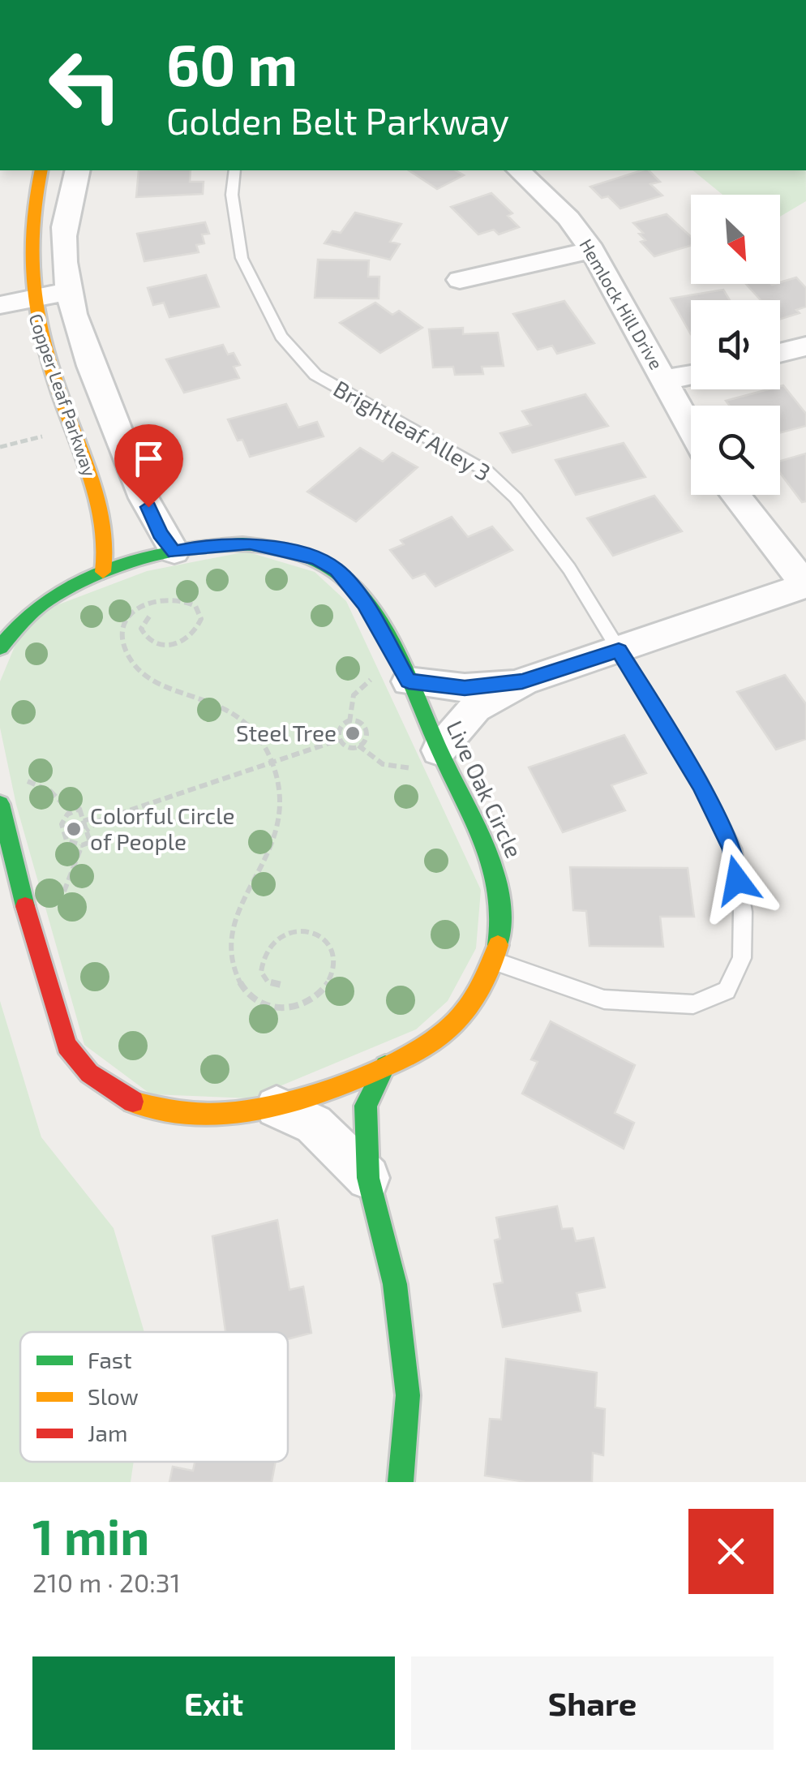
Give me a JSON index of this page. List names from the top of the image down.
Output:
{
  "streets": {
    "street": ["Hemlock Hill Drive", "Copper Leaf Parkway", "Live Oak Circle"],
    "lane": ["Brightleaf Alley 3"]
  },
  "crossings": [
    ["Copper Leaf Parkway", "Live Oak Circle"],
    ["Brightleaf Alley 3", "Live Oak Circle"]
  ],
  "places": ["Steel Tree", "Colorful Circle of People"],
  "legend": ["Fast", "Slow", "Jam"],
  "north": "bottom right",
  "page": {
    "turn": ["60 m", "Golden Belt Parkway"],
    "heading": ["1 min", "210 m · 20:31"],
    "buttons": ["Exit", "Share"]
  }
}
